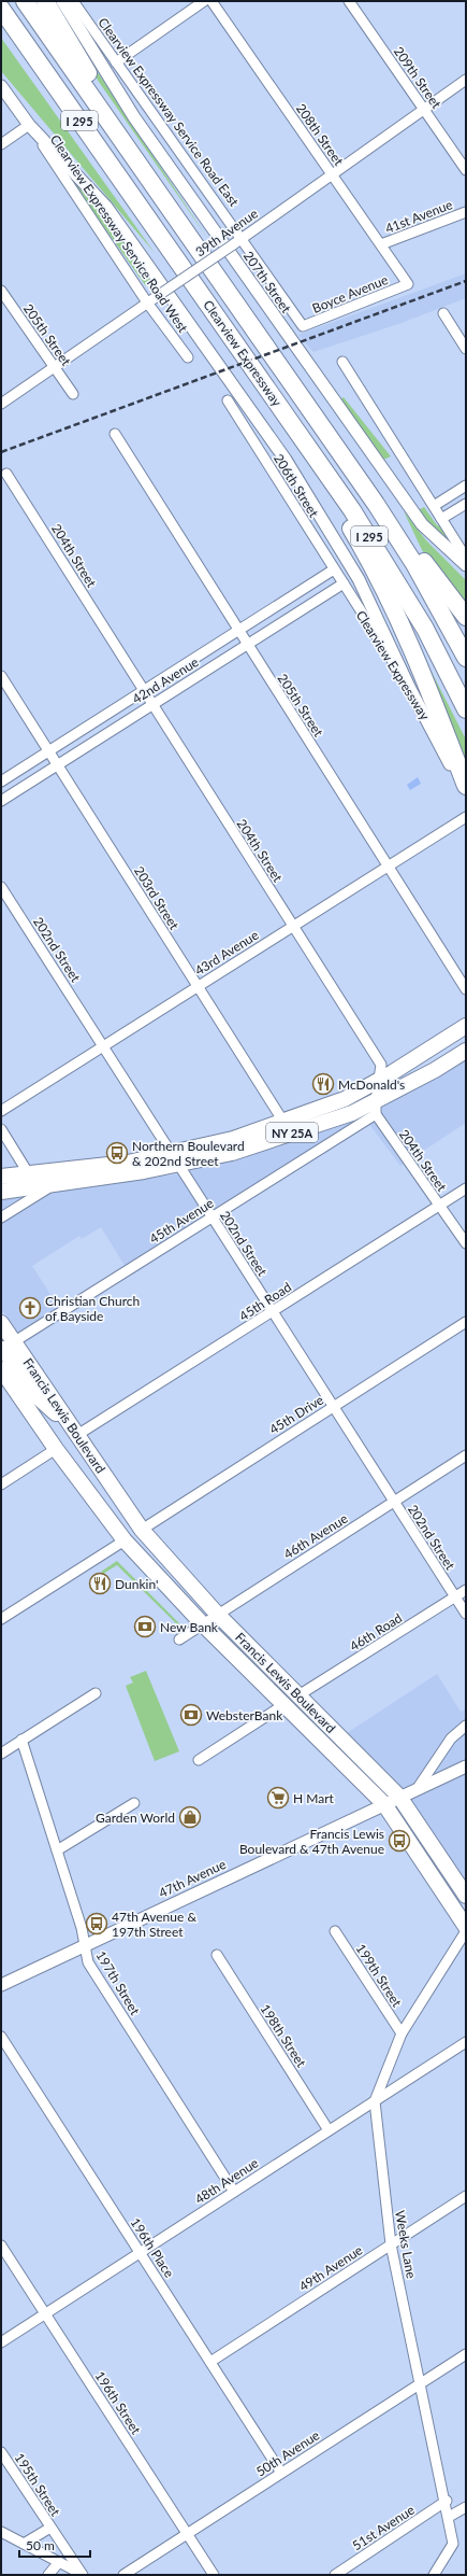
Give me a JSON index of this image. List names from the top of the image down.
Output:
{
  "streets": {
    "highway": ["I 295", "Clearview Expressway"],
    "main road": ["NY 25A", "Francis Lewis Boulevard"],
    "street": [
      "209th Street",
      "Clearview Expressway Service Road East",
      "208th Street",
      "41st Avenue",
      "39th Avenue",
      "Clearview Expressway Service Road West",
      "207th Street",
      "Boyce Avenue",
      "205th Street",
      "206th Street",
      "204th Street",
      "42nd Avenue",
      "203rd Street",
      "202nd Street",
      "43rd Avenue",
      "45th Avenue",
      "45th Road",
      "45th Drive",
      "46th Avenue",
      "46th Road",
      "47th Avenue",
      "199th Street",
      "197th Street",
      "198th Street",
      "48th Avenue",
      "Weeks Lane",
      "196th Place",
      "49th Avenue",
      "196th Street",
      "50th Avenue",
      "195th Street",
      "51st Avenue"
    ]
  },
  "crossings": [
    ["209th Street", "39th Avenue"],
    ["Clearview Expressway Service Road East", "39th Avenue"],
    ["Clearview Expressway Service Road East", "Boyce Avenue"],
    ["208th Street", "41st Avenue"],
    ["208th Street", "39th Avenue"],
    ["208th Street", "Boyce Avenue"],
    ["39th Avenue", "Clearview Expressway Service Road West"],
    ["39th Avenue", "Boyce Avenue"],
    ["39th Avenue", "205th Street"],
    ["205th Street", "42nd Avenue"],
    ["205th Street", "43rd Avenue"],
    ["Clearview Expressway", "206th Street"],
    ["Clearview Expressway", "42nd Avenue"],
    ["206th Street", "42nd Avenue"],
    ["204th Street", "42nd Avenue"],
    ["204th Street", "43rd Avenue"],
    ["204th Street", "NY 25A"],
    ["204th Street", "45th Avenue"],
    ["204th Street", "45th Road"],
    ["42nd Avenue", "203rd Street"],
    ["203rd Street", "43rd Avenue"],
    ["203rd Street", "NY 25A"],
    ["202nd Street", "43rd Avenue"],
    ["202nd Street", "NY 25A"],
    ["202nd Street", "45th Avenue"],
    ["202nd Street", "45th Road"],
    ["202nd Street", "45th Drive"],
    ["202nd Street", "46th Avenue"],
    ["202nd Street", "46th Road"],
    ["NY 25A", "45th Avenue"],
    ["45th Avenue", "Francis Lewis Boulevard"],
    ["45th Road", "Francis Lewis Boulevard"],
    ["45th Drive", "Francis Lewis Boulevard"],
    ["Francis Lewis Boulevard", "46th Avenue"],
    ["Francis Lewis Boulevard", "46th Road"],
    ["Francis Lewis Boulevard", "47th Avenue"],
    ["47th Avenue", "197th Street"],
    ["199th Street", "Weeks Lane"],
    ["197th Street", "48th Avenue"],
    ["198th Street", "48th Avenue"],
    ["48th Avenue", "Weeks Lane"],
    ["48th Avenue", "196th Place"],
    ["48th Avenue", "196th Street"],
    ["Weeks Lane", "49th Avenue"],
    ["Weeks Lane", "50th Avenue"],
    ["Weeks Lane", "51st Avenue"],
    ["196th Place", "49th Avenue"],
    ["196th Place", "50th Avenue"],
    ["196th Street", "50th Avenue"]
  ],
  "places": {
    "restaurant": ["McDonald's", "Dunkin'"],
    "bus stop": ["Northern Boulevard & 202nd Street", "Francis Lewis Boulevard & 47th Avenue", "47th Avenue & 197th Street"],
    "church": ["Christian Church of Bayside"],
    "bank": ["New Bank", "WebsterBank"],
    "supermarket": ["H Mart"],
    "shop": ["Garden World"]
  },
  "scale_bar": "50 m"
}
